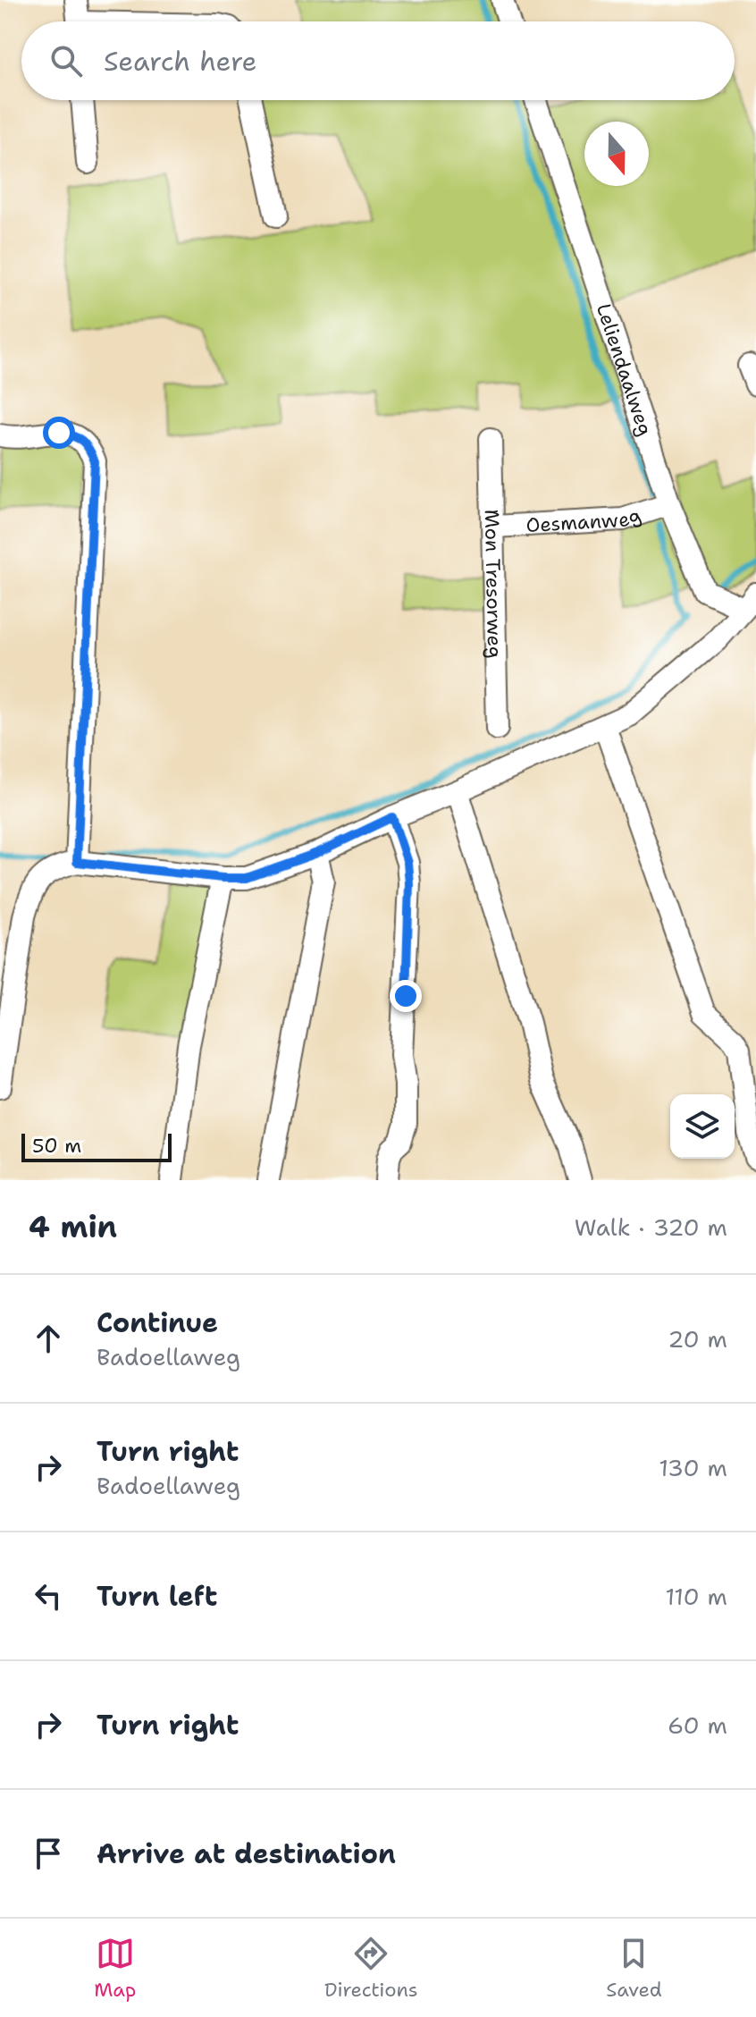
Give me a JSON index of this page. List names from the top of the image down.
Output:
{
  "streets": {
    "street": ["Leliendaalweg", "Oesmanweg", "Mon Tresorweg"]
  },
  "crossings": [
    ["Leliendaalweg", "Oesmanweg"],
    ["Oesmanweg", "Mon Tresorweg"]
  ],
  "scale_bar": "50 m",
  "north": "bottom",
  "page": {
    "search": "Search here",
    "scale": "50 m",
    "heading": ["4 min", "Walk · 320 m"],
    "list": [
      ["Continue", "Badoellaweg", "20 m"],
      ["Turn right", "Badoellaweg", "130 m"],
      ["Turn left", "110 m"],
      ["Turn right", "60 m"],
      "Arrive at destination"
    ],
    "nav": ["Map", "Directions", "Saved"]
  }
}
